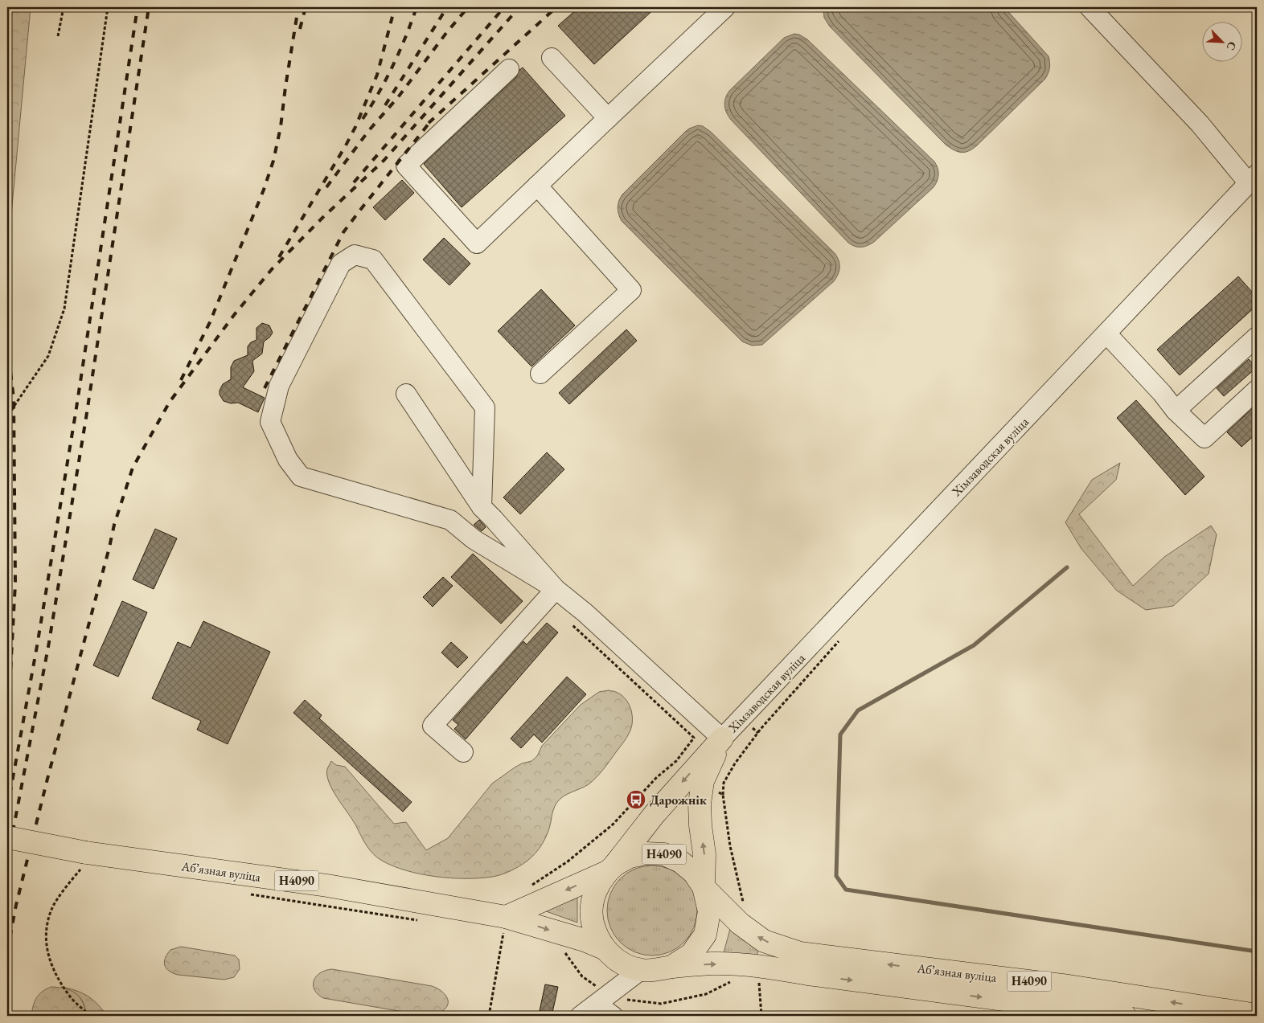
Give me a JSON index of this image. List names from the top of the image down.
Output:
{
  "streets": {
    "main road": ["Н4090", "Абʼязная вуліца"],
    "street": ["Хімзаводская вуліца"]
  },
  "crossings": [
    ["Н4090", "Абʼязная вуліца"]
  ],
  "places": {
    "bus stop": ["Дарожнік"]
  },
  "north": "bottom right"
}
